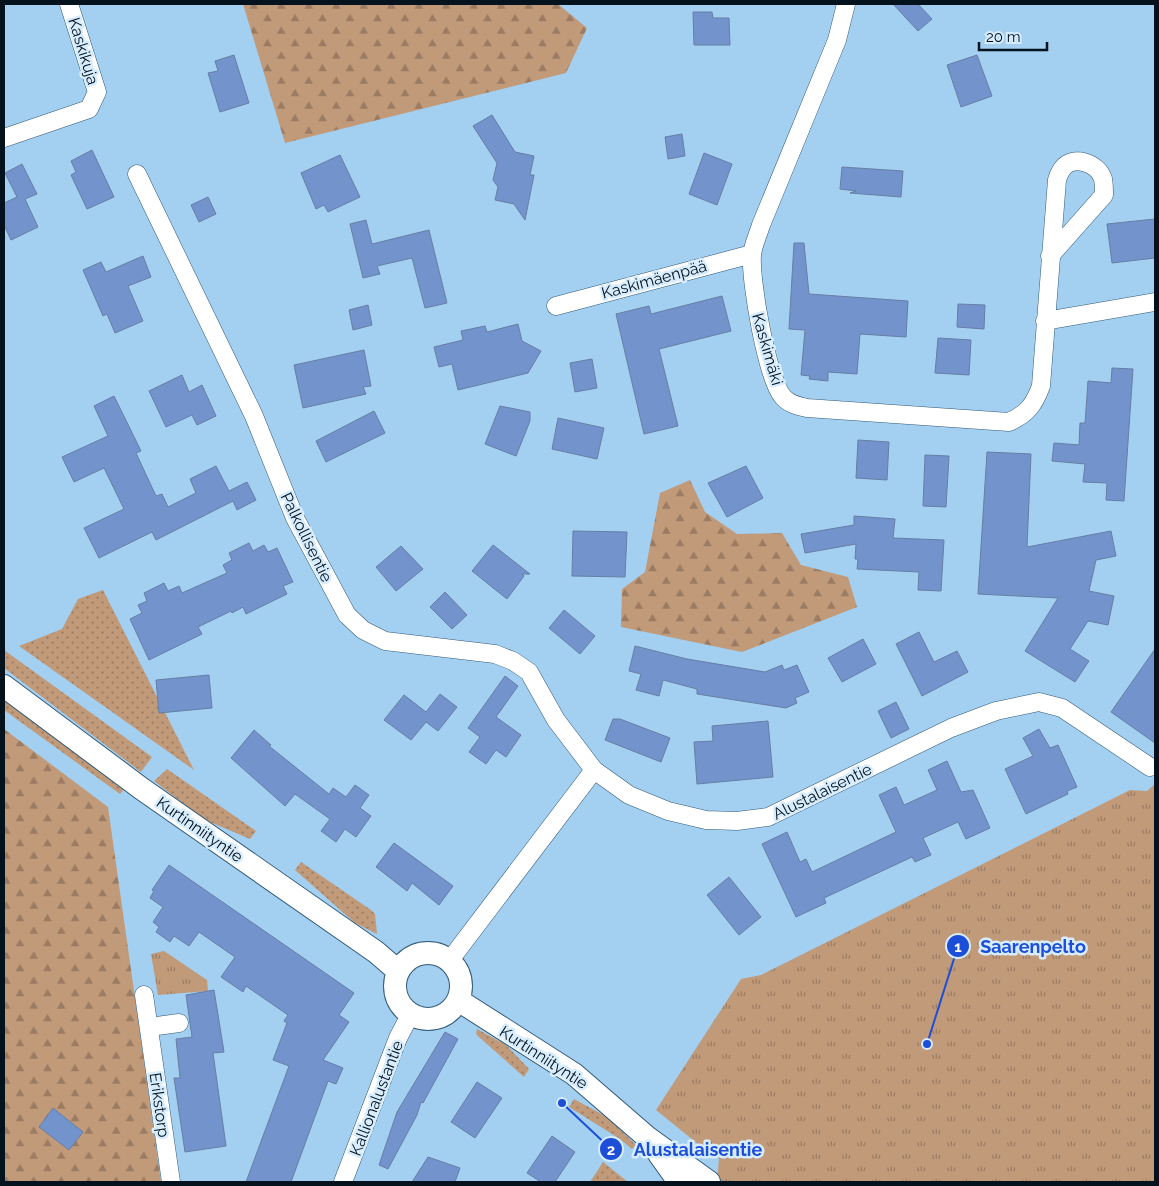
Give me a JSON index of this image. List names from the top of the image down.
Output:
{
  "streets": {
    "street": [
      "Kaskikuja",
      "Kaskimäenpää",
      "Kaskimäki",
      "Palkollisentie",
      "Alustalaisentie",
      "Kurtinniityntie",
      "Kallionalustantie",
      "Erikstorp"
    ]
  },
  "crossings": [
    ["Kaskimäenpää", "Kaskimäki"],
    ["Palkollisentie", "Alustalaisentie"],
    ["Kurtinniityntie", "Kallionalustantie"]
  ],
  "places": ["Saarenpelto", "Alustalaisentie"],
  "scale_bar": "20 m"
}
